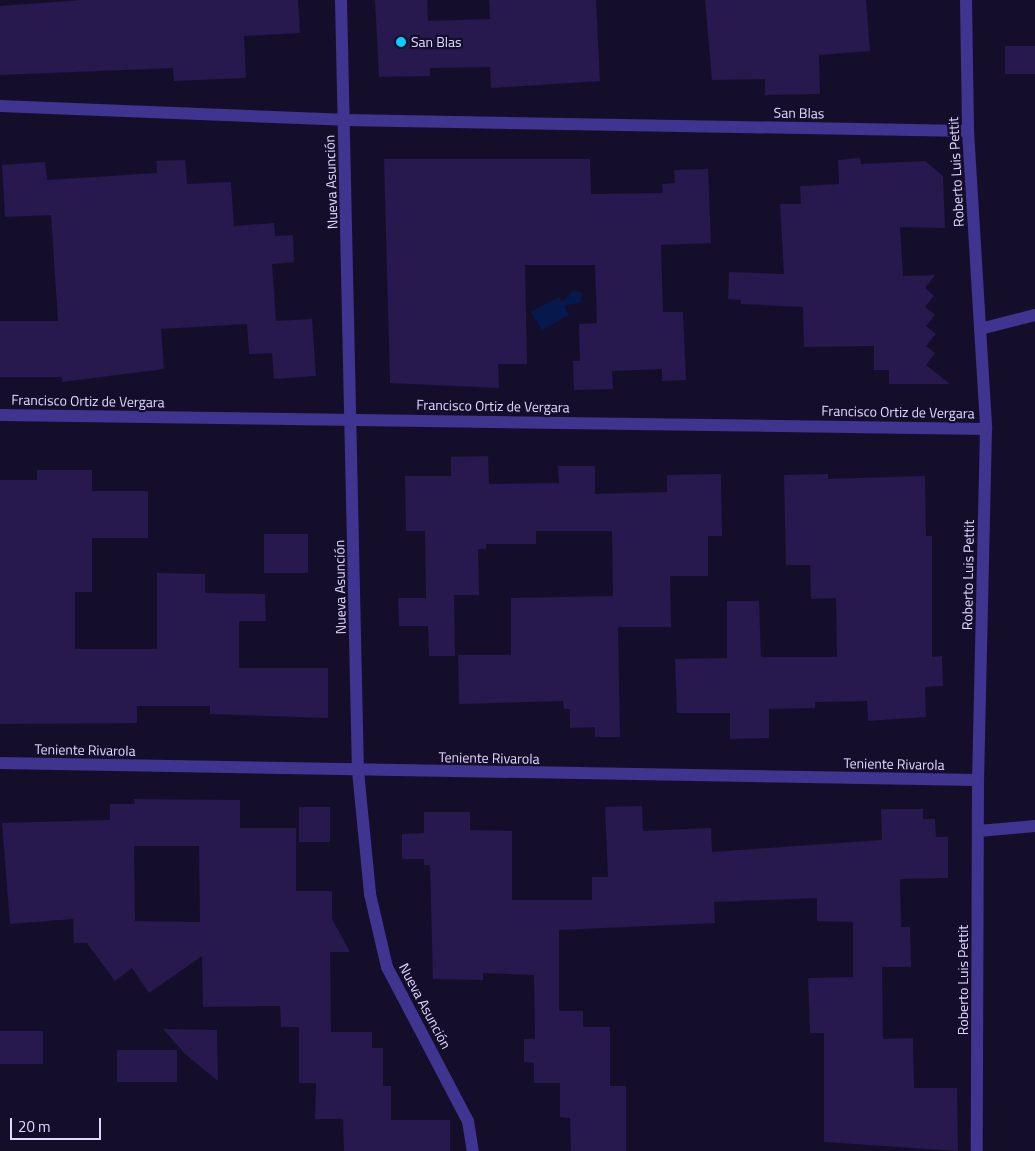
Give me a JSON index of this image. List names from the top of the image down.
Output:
{
  "streets": {
    "street": [
      "San Blas",
      "Roberto Luis Pettit",
      "Nueva Asunción",
      "Francisco Ortiz de Vergara",
      "Teniente Rivarola"
    ]
  },
  "crossings": [
    ["San Blas", "Roberto Luis Pettit"],
    ["San Blas", "Nueva Asunción"],
    ["Roberto Luis Pettit", "Francisco Ortiz de Vergara"],
    ["Roberto Luis Pettit", "Teniente Rivarola"],
    ["Nueva Asunción", "Francisco Ortiz de Vergara"],
    ["Nueva Asunción", "Teniente Rivarola"]
  ],
  "places": ["San Blas"],
  "scale_bar": "20 m"
}
